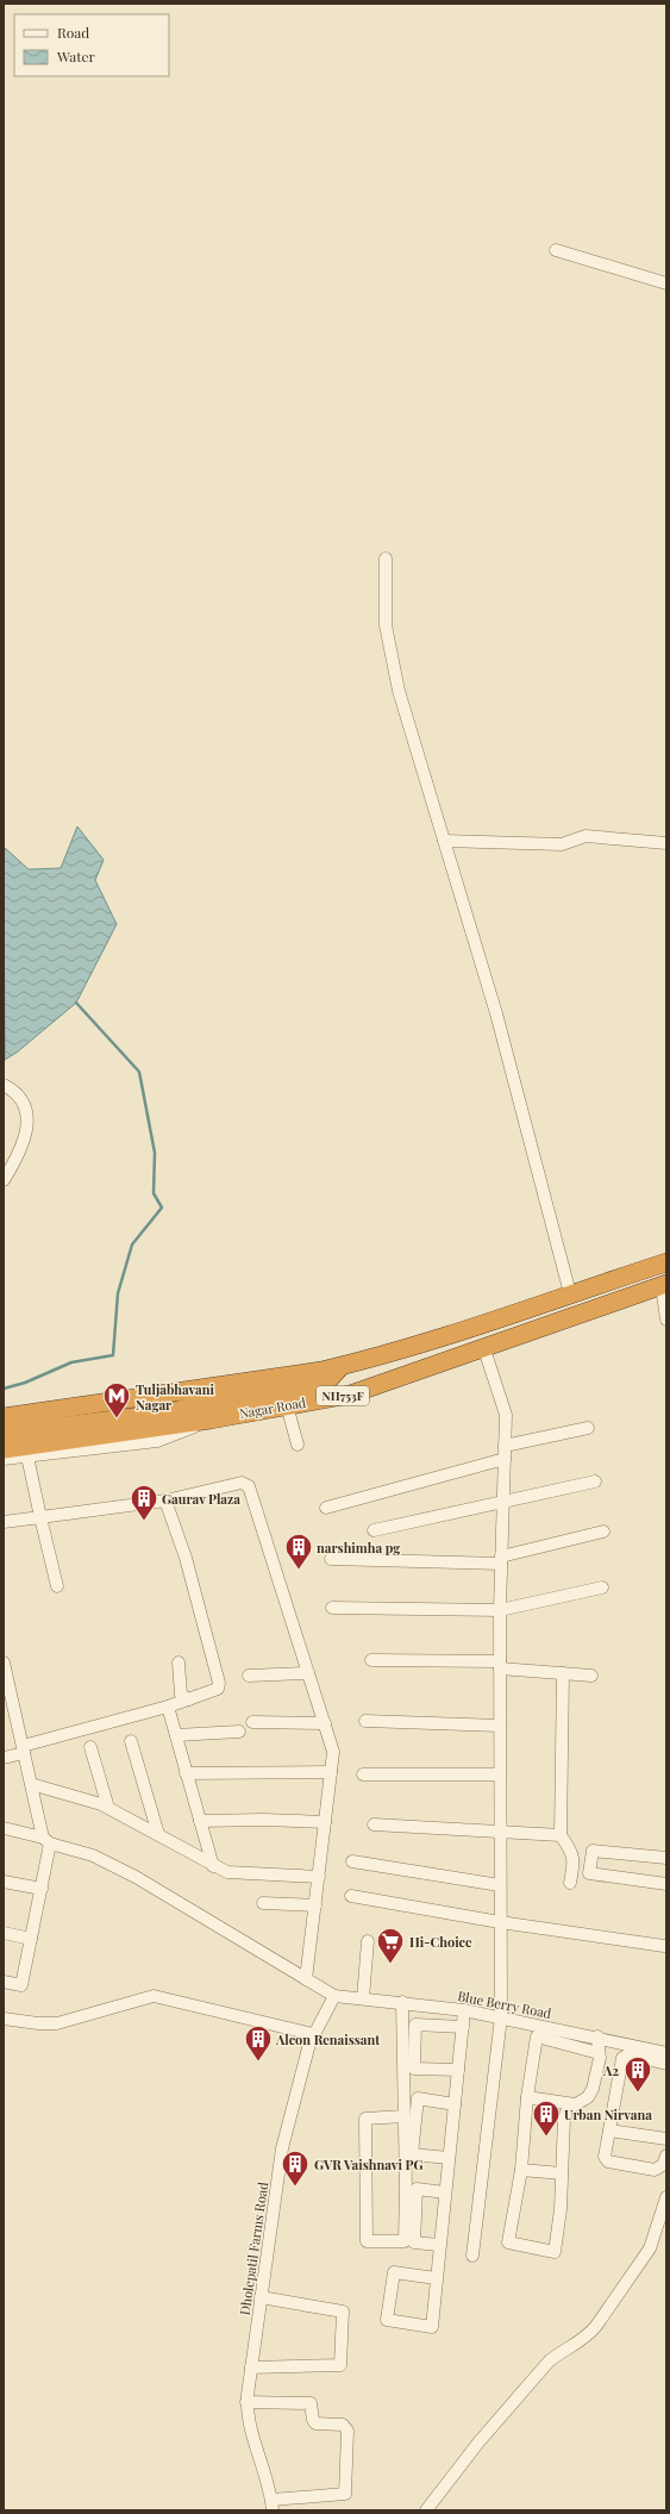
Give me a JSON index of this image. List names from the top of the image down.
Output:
{
  "streets": {
    "highway": ["NH753F", "Nagar Road"],
    "street": ["Blue Berry Road", "Dholepatil Farms Road"]
  },
  "crossings": [
    ["Blue Berry Road", "Dholepatil Farms Road"]
  ],
  "places": {
    "metro station": ["Tuljabhavani Nagar"],
    "building": [
      "Gaurav Plaza",
      "narshimha pg",
      "Alcon Renaissant",
      "A2",
      "Urban Nirvana",
      "GVR Vaishnavi PG"
    ],
    "supermarket": ["Hi-Choice"]
  },
  "legend": ["Road", "Water"]
}
